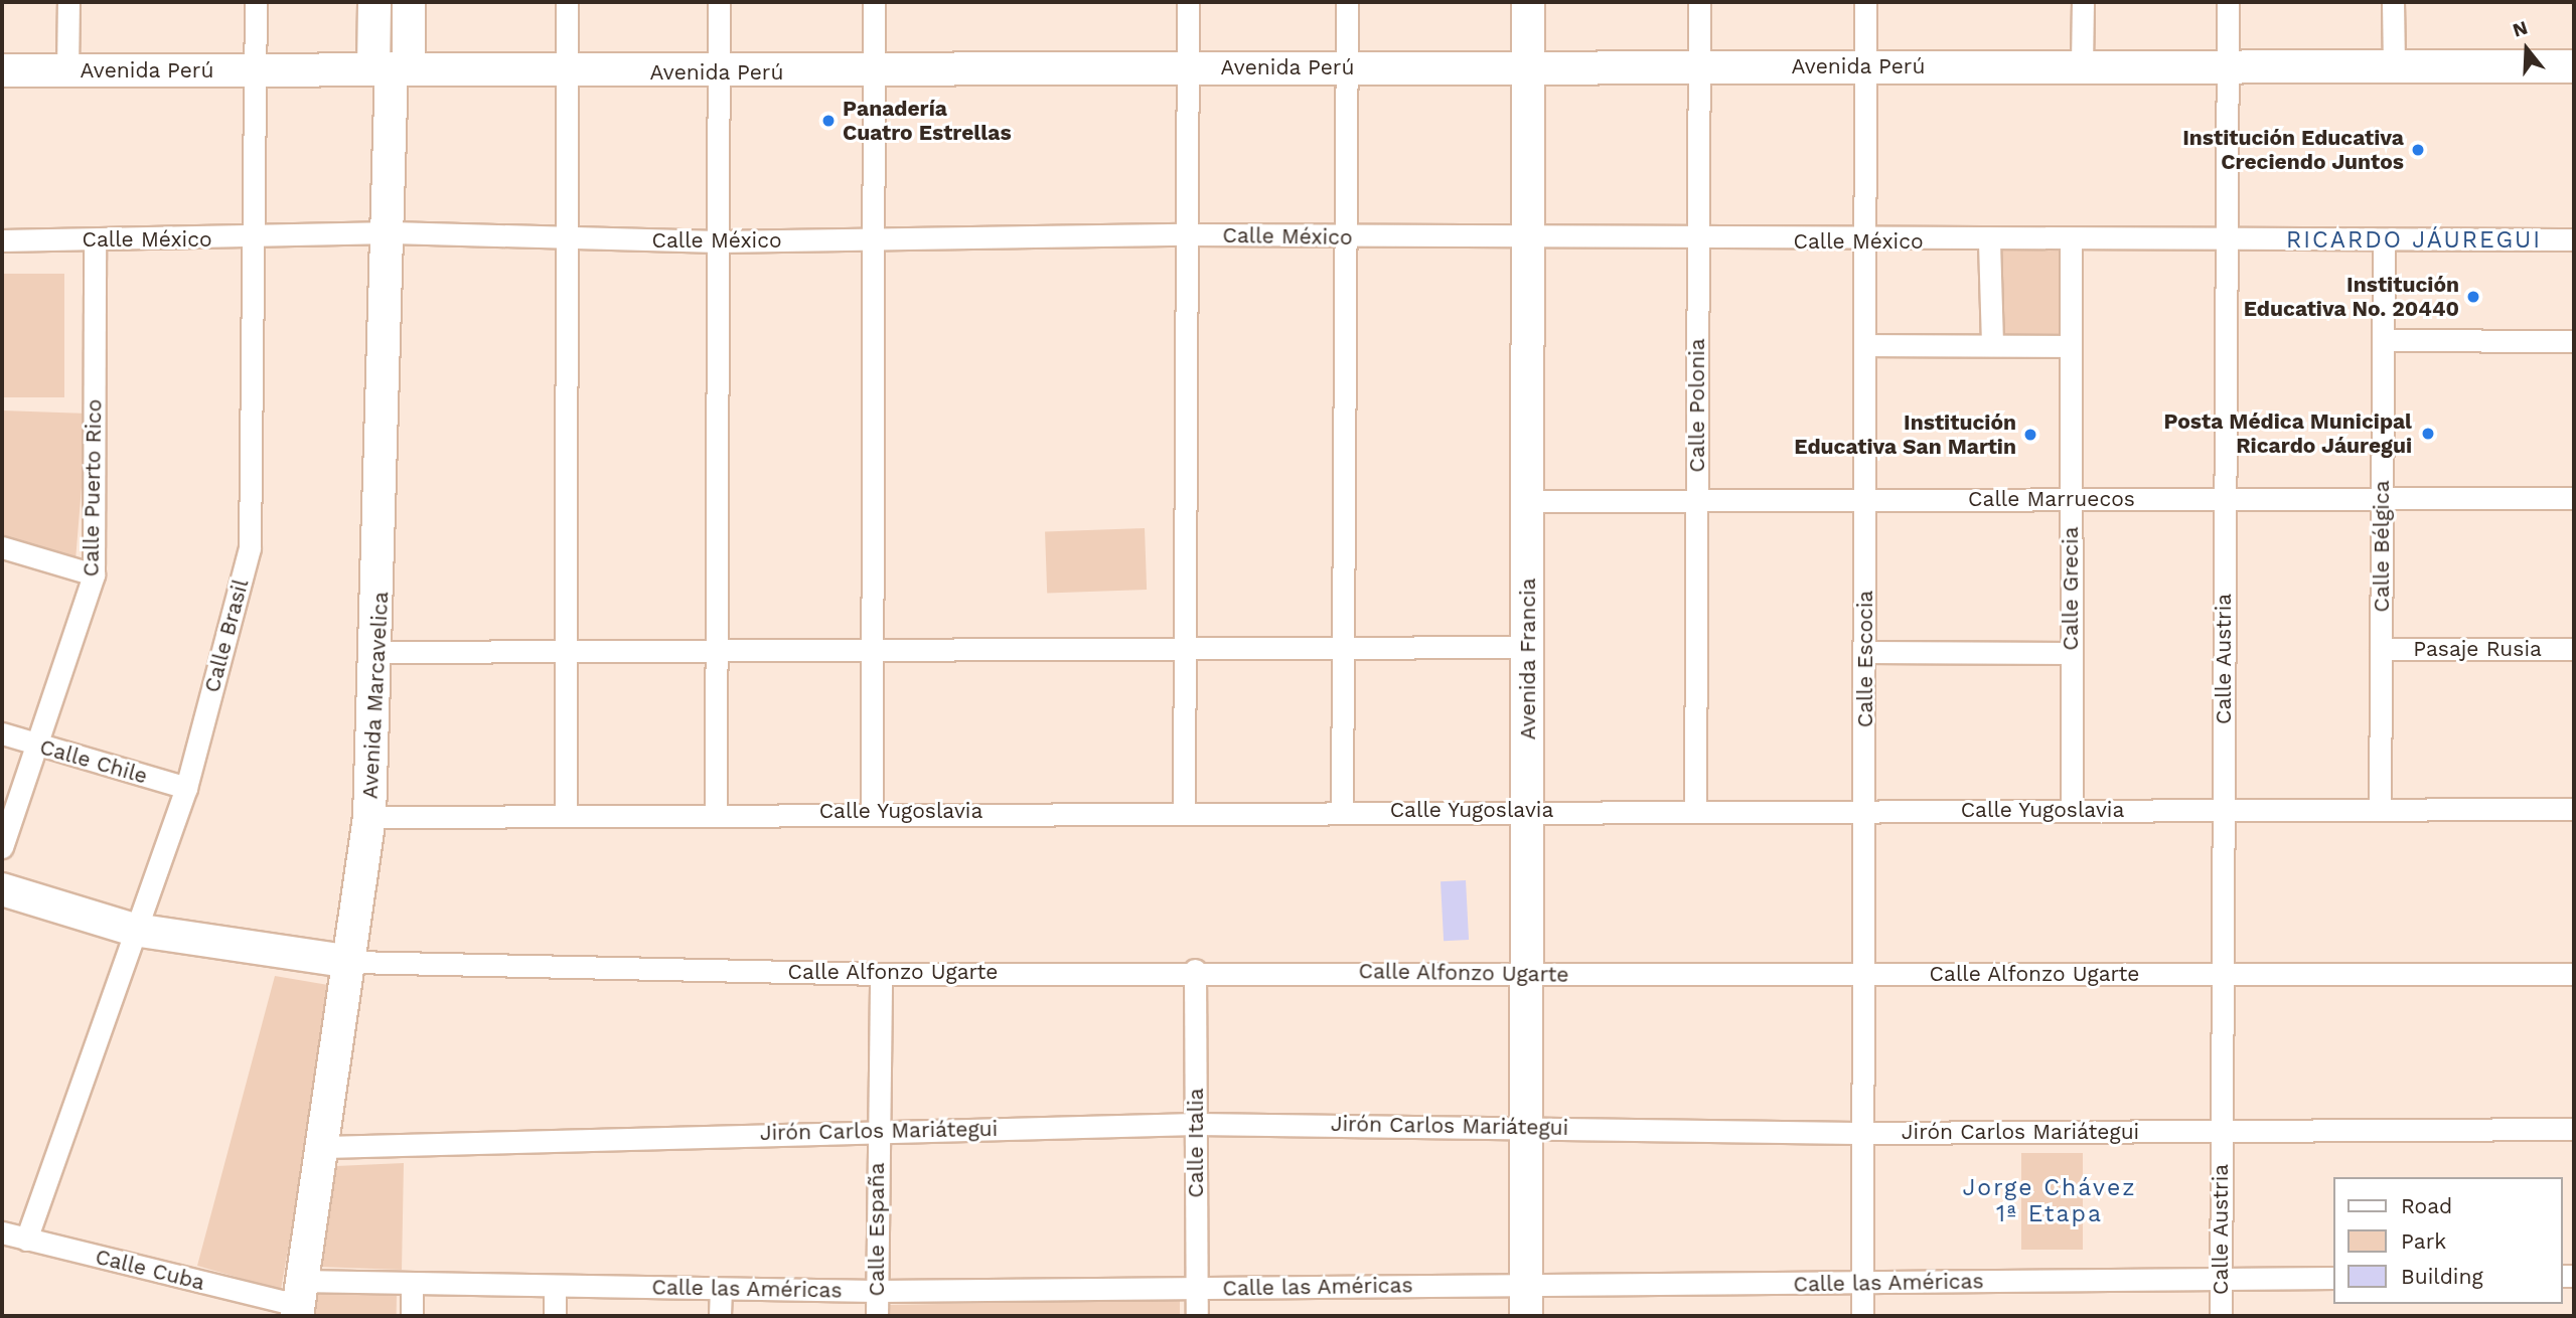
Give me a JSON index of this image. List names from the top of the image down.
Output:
{
  "streets": {
    "street": [
      "Avenida Perú",
      "Calle México",
      "Calle Polonia",
      "Calle Puerto Rico",
      "Calle Marruecos",
      "Calle Bélgica",
      "Calle Grecia",
      "Calle Brasil",
      "Pasaje Rusia",
      "Avenida Francia",
      "Calle Escocia",
      "Calle Austria",
      "Avenida Marcavelica",
      "Calle Chile",
      "Calle Yugoslavia",
      "Calle Alfonzo Ugarte",
      "Jirón Carlos Mariátegui",
      "Calle Italia",
      "Calle España",
      "Calle Cuba",
      "Calle las Américas"
    ]
  },
  "crossings": [
    ["Avenida Perú", "Calle Polonia"],
    ["Avenida Perú", "Calle Brasil"],
    ["Avenida Perú", "Avenida Francia"],
    ["Avenida Perú", "Calle Escocia"],
    ["Avenida Perú", "Calle Austria"],
    ["Avenida Perú", "Avenida Marcavelica"],
    ["Calle México", "Calle Polonia"],
    ["Calle México", "Calle Puerto Rico"],
    ["Calle México", "Calle Bélgica"],
    ["Calle México", "Calle Grecia"],
    ["Calle México", "Calle Brasil"],
    ["Calle México", "Avenida Francia"],
    ["Calle México", "Calle Escocia"],
    ["Calle México", "Calle Austria"],
    ["Calle México", "Avenida Marcavelica"],
    ["Calle Polonia", "Calle Marruecos"],
    ["Calle Polonia", "Calle Yugoslavia"],
    ["Calle Puerto Rico", "Calle Chile"],
    ["Calle Marruecos", "Calle Bélgica"],
    ["Calle Marruecos", "Calle Grecia"],
    ["Calle Marruecos", "Avenida Francia"],
    ["Calle Marruecos", "Calle Escocia"],
    ["Calle Marruecos", "Calle Austria"],
    ["Calle Bélgica", "Pasaje Rusia"],
    ["Calle Bélgica", "Calle Yugoslavia"],
    ["Calle Grecia", "Calle Yugoslavia"],
    ["Calle Brasil", "Calle Chile"],
    ["Calle Brasil", "Calle Cuba"],
    ["Avenida Francia", "Calle Yugoslavia"],
    ["Avenida Francia", "Calle Alfonzo Ugarte"],
    ["Avenida Francia", "Jirón Carlos Mariátegui"],
    ["Avenida Francia", "Calle las Américas"],
    ["Calle Escocia", "Calle Yugoslavia"],
    ["Calle Escocia", "Calle Alfonzo Ugarte"],
    ["Calle Escocia", "Jirón Carlos Mariátegui"],
    ["Calle Escocia", "Calle las Américas"],
    ["Calle Austria", "Calle Yugoslavia"],
    ["Calle Austria", "Calle Alfonzo Ugarte"],
    ["Calle Austria", "Jirón Carlos Mariátegui"],
    ["Calle Austria", "Calle las Américas"],
    ["Avenida Marcavelica", "Calle Yugoslavia"],
    ["Avenida Marcavelica", "Calle Alfonzo Ugarte"],
    ["Avenida Marcavelica", "Jirón Carlos Mariátegui"],
    ["Avenida Marcavelica", "Calle Cuba"],
    ["Avenida Marcavelica", "Calle las Américas"],
    ["Calle Alfonzo Ugarte", "Calle Italia"],
    ["Calle Alfonzo Ugarte", "Calle España"],
    ["Jirón Carlos Mariátegui", "Calle Italia"],
    ["Jirón Carlos Mariátegui", "Calle España"],
    ["Calle Italia", "Calle las Américas"],
    ["Calle España", "Calle las Américas"],
    ["Calle Cuba", "Calle las Américas"]
  ],
  "districts": ["RICARDO JÁUREGUI", "Jorge Chávez 1ª Etapa"],
  "places": [
    "Panadería Cuatro Estrellas",
    "Institución Educativa Creciendo Juntos",
    "Institución Educativa No. 20440",
    "Posta Médica Municipal Ricardo Jáuregui",
    "Institución Educativa San Martin"
  ],
  "legend": ["Road", "Park", "Building"],
  "north": "top"
}
